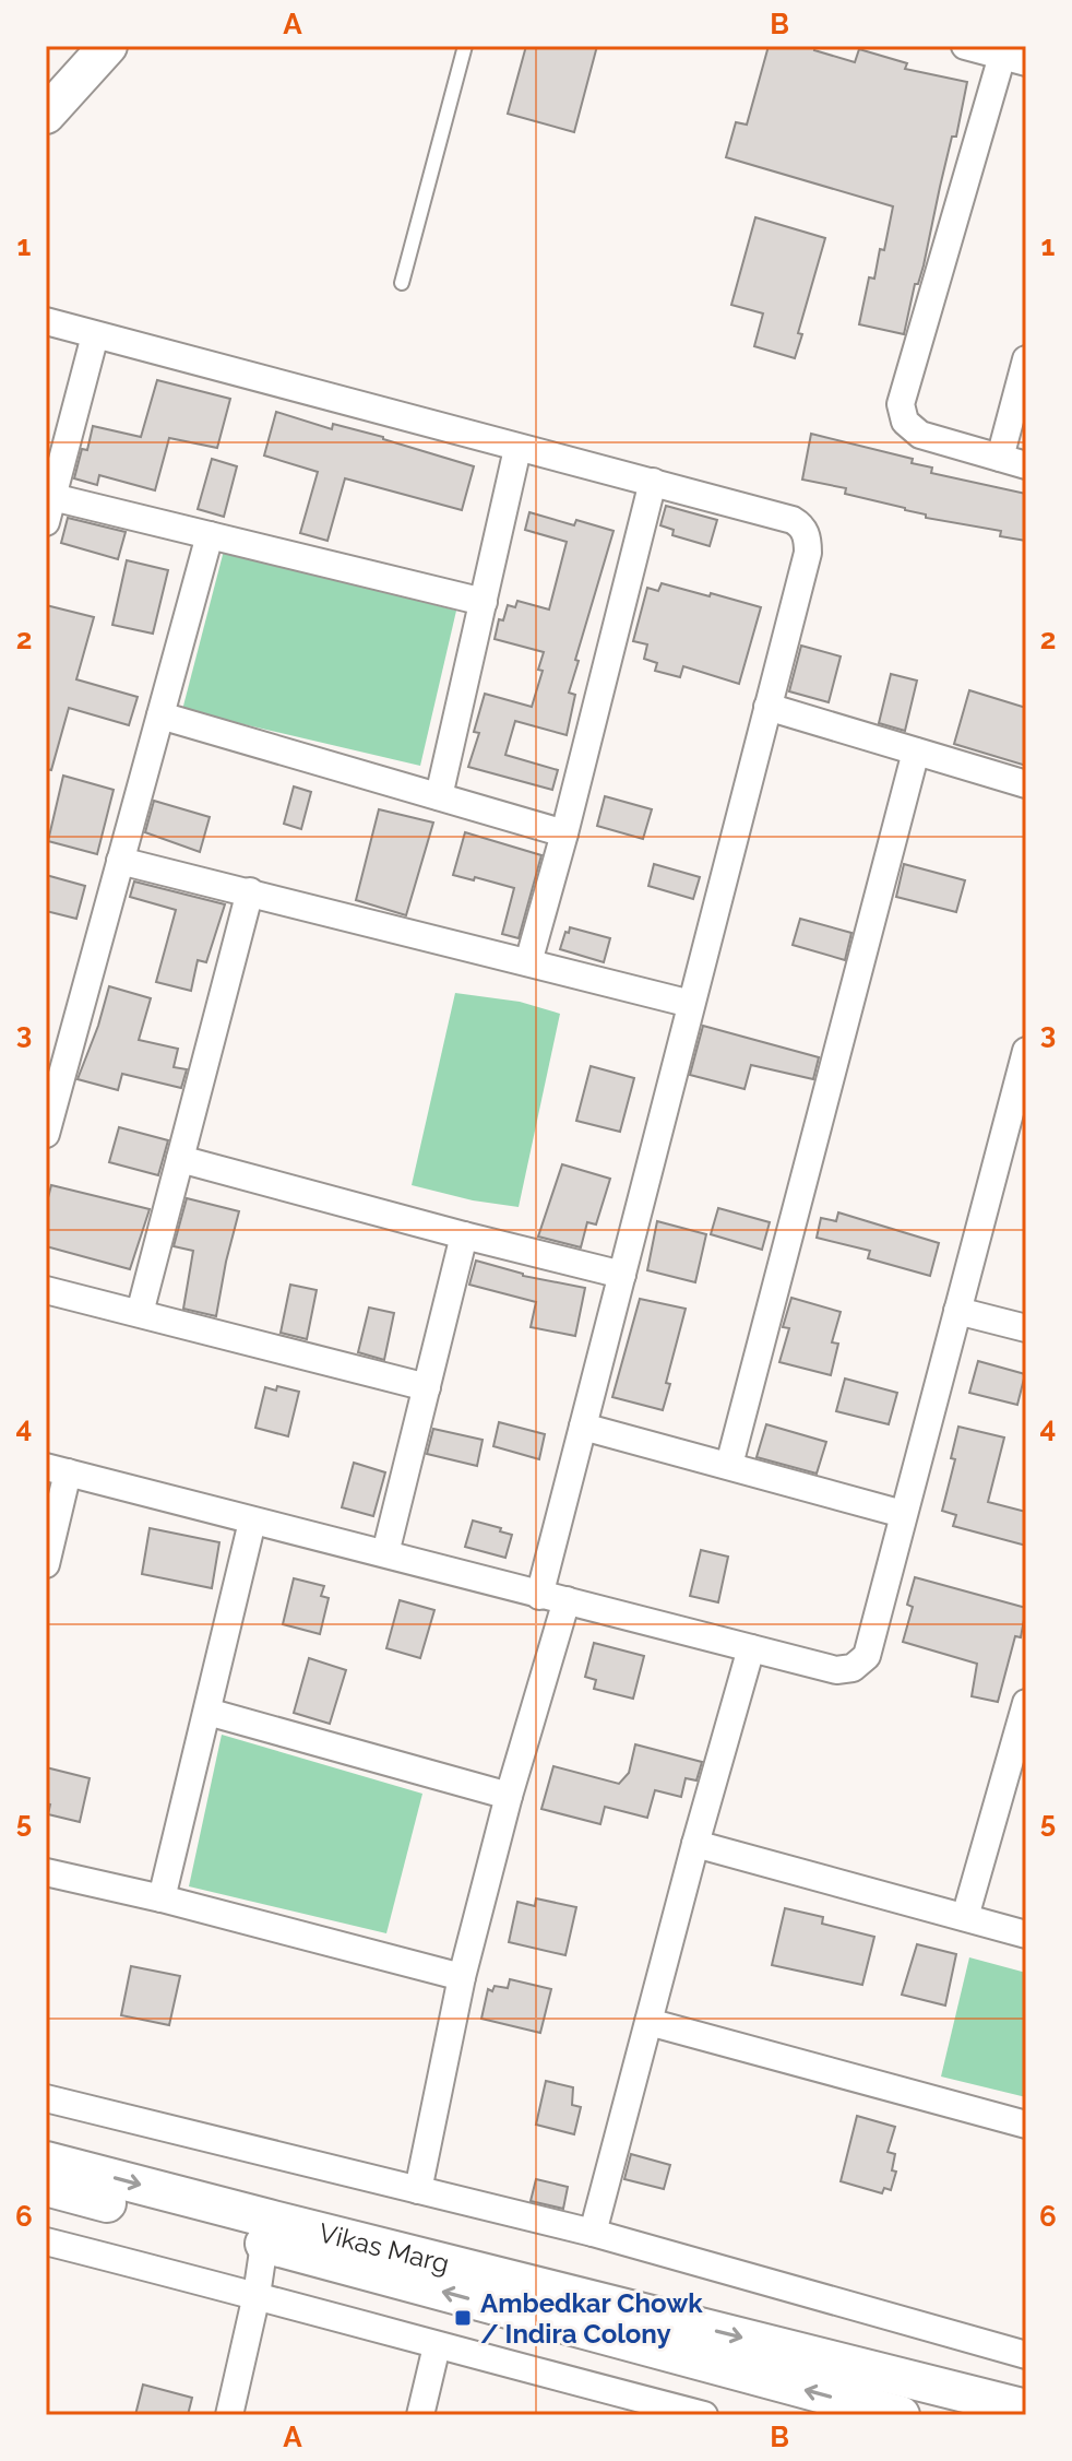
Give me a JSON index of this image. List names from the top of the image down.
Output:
{
  "streets": {
    "main road": ["Vikas Marg"]
  },
  "places": {
    "transit": ["Ambedkar Chowk / Indira Colony"]
  },
  "grid": {
    "columns": ["A", "B"],
    "rows": [
      "1",
      "2",
      "3",
      "4",
      "5",
      "6"
    ]
  }
}
